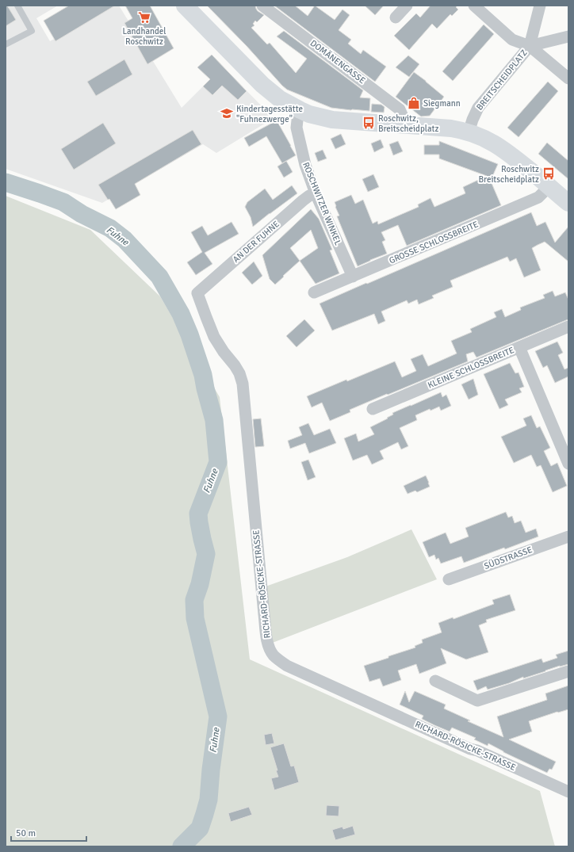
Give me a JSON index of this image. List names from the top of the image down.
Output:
{
  "streets": {
    "street": [
      "DOMÄNENGASSE",
      "BREITSCHEIDPLATZ",
      "ROSCHWITZER WINKEL",
      "AN DER FUHNE",
      "GROSSE SCHLOSSBREITE",
      "KLEINE SCHLOSSBREITE",
      "SÜDSTRASSE",
      "RICHARD-RÖSICKE-STRASSE"
    ]
  },
  "crossings": [
    ["ROSCHWITZER WINKEL", "AN DER FUHNE"],
    ["ROSCHWITZER WINKEL", "GROSSE SCHLOSSBREITE"],
    ["AN DER FUHNE", "RICHARD-RÖSICKE-STRASSE"]
  ],
  "water": ["Fuhne"],
  "places": {
    "supermarket": ["Landhandel Roschwitz"],
    "shop": ["Siegmann"],
    "school or university": ["Kindertagesstätte \"Fuhnezwerge\""],
    "bus stop": ["Roschwitz, Breitscheidplatz", "Roschwitz Breitscheidplatz"]
  },
  "scale_bar": "50 m"
}
